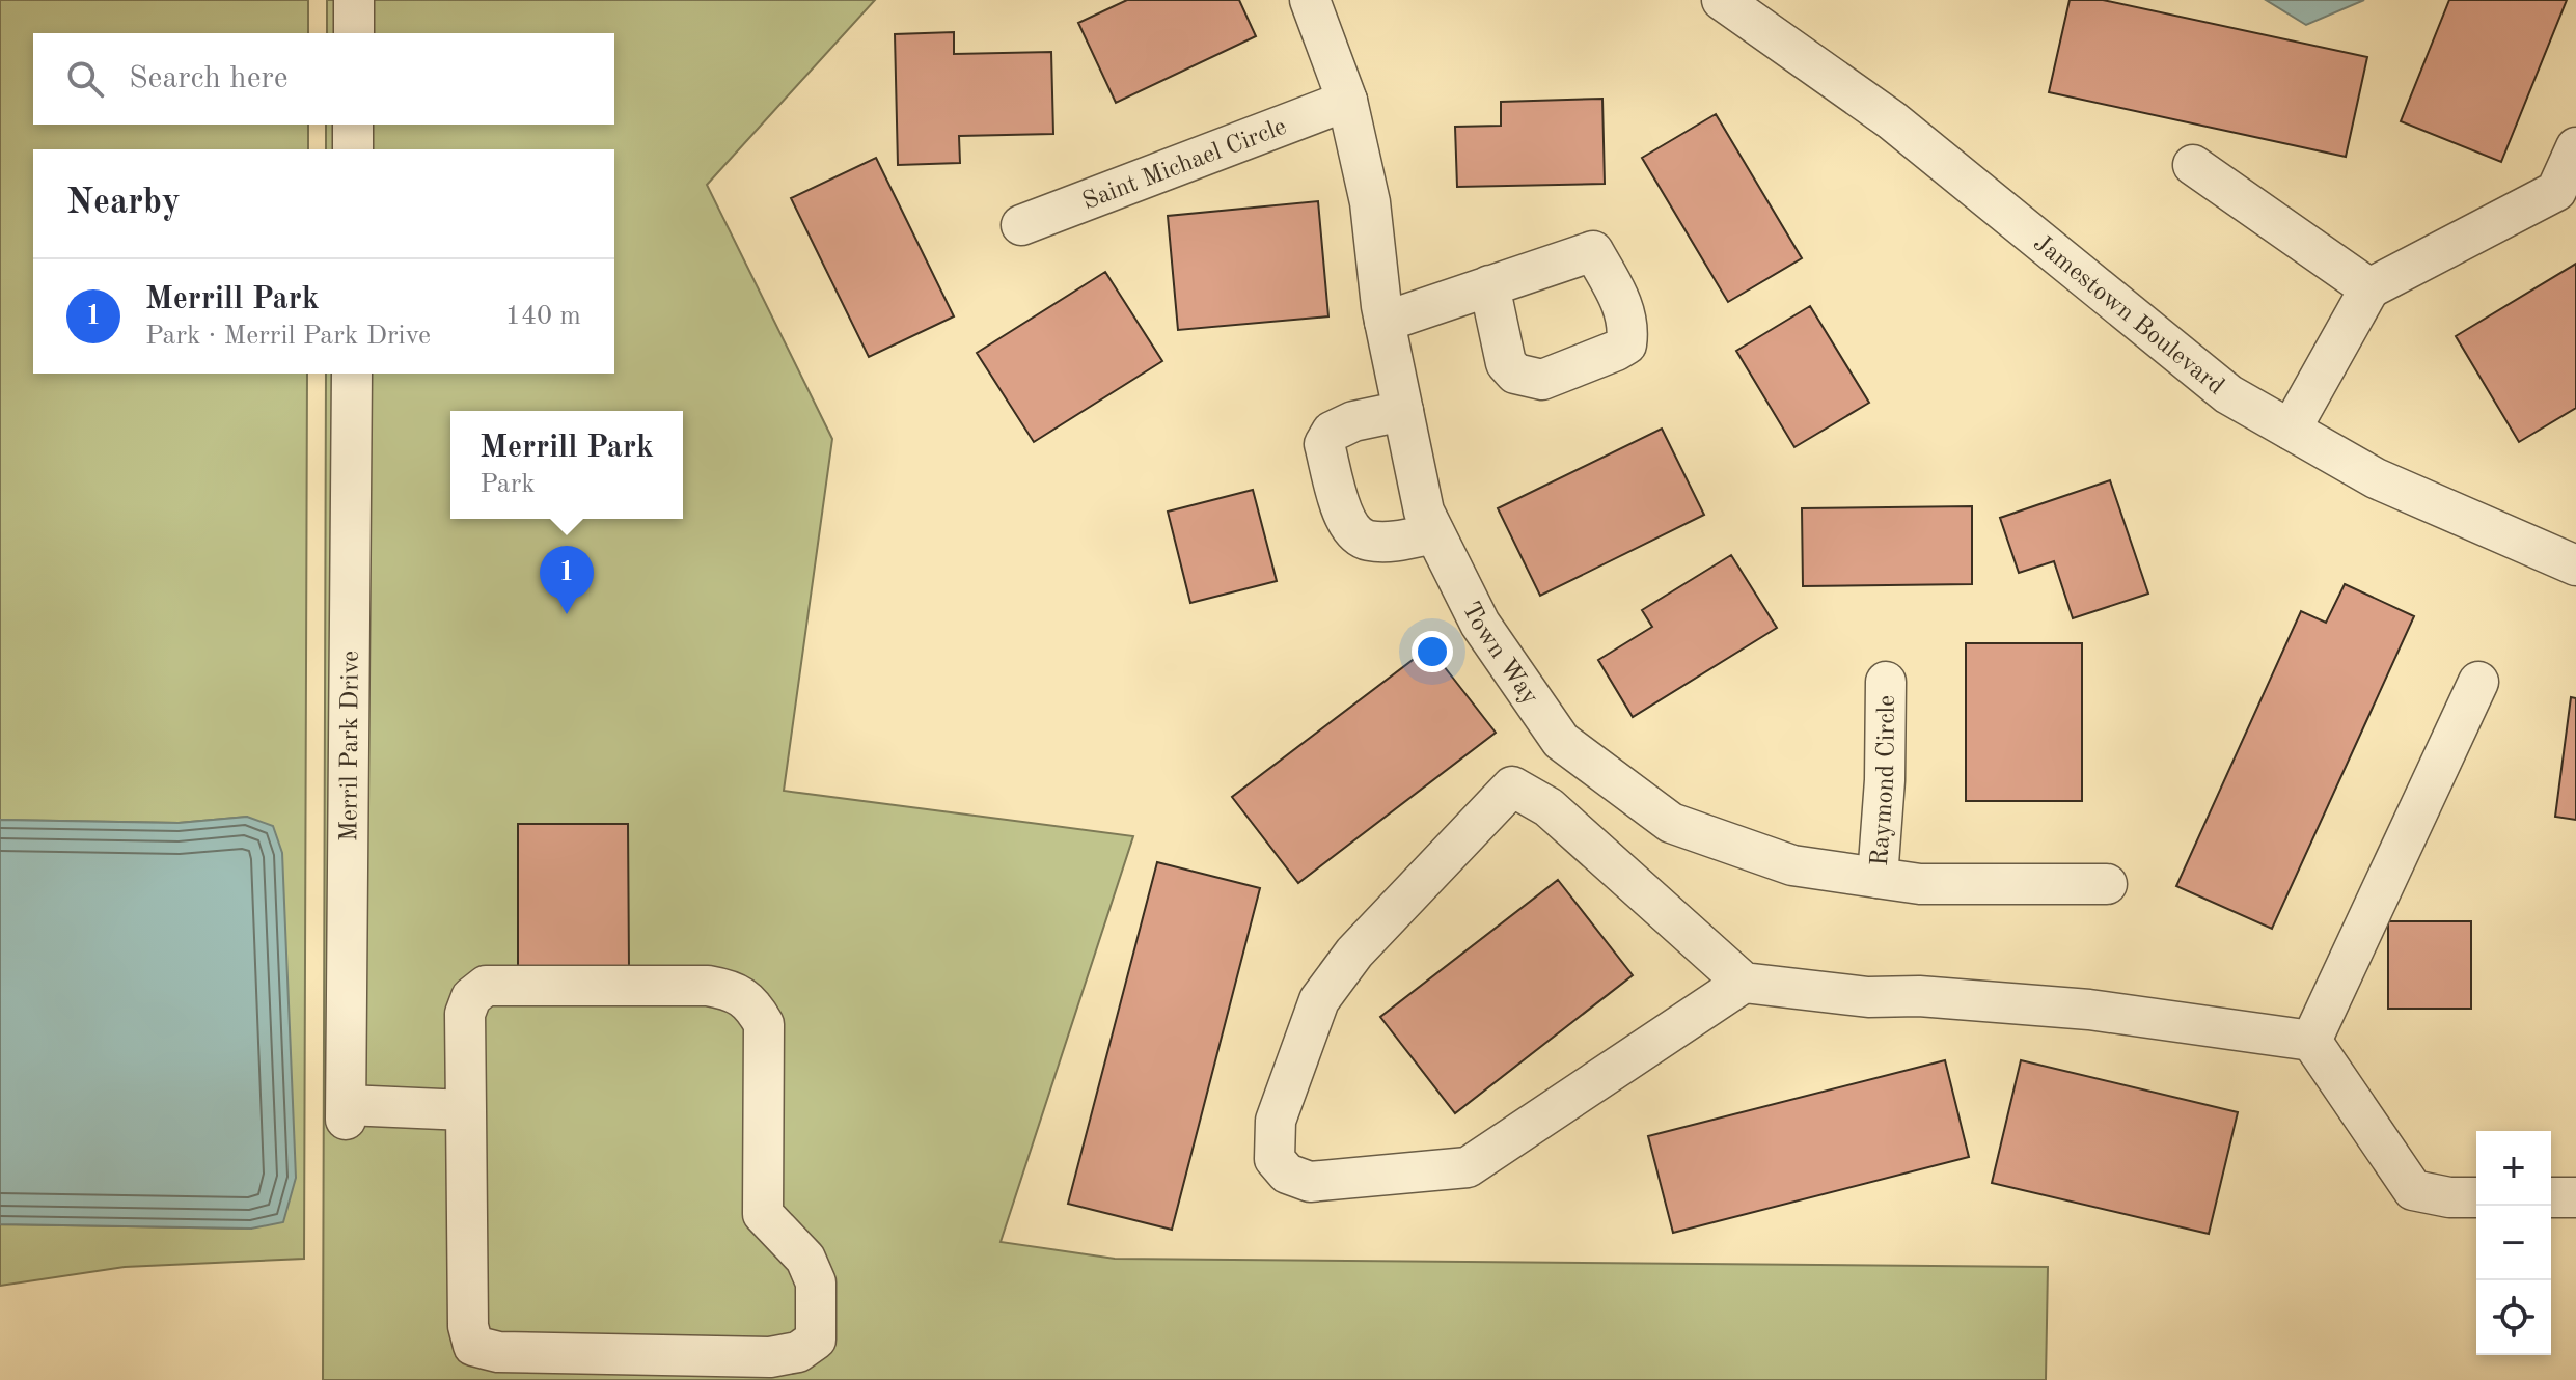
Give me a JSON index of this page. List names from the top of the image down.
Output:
{
  "streets": {
    "street": [
      "Saint Michael Circle",
      "Jamestown Boulevard",
      "Town Way",
      "Merril Park Drive",
      "Raymond Circle"
    ]
  },
  "crossings": [
    ["Saint Michael Circle", "Town Way"],
    ["Town Way", "Raymond Circle"]
  ],
  "page": {
    "search": "Search here",
    "heading": "Nearby",
    "list": [
      {
        "mark": "1",
        "name": "Merrill Park",
        "note": "Park · Merril Park Drive",
        "value": "140 m"
      }
    ],
    "popup": ["Merrill Park", "Park"],
    "pins": "1",
    "map_buttons": ["+", "−"]
  }
}
